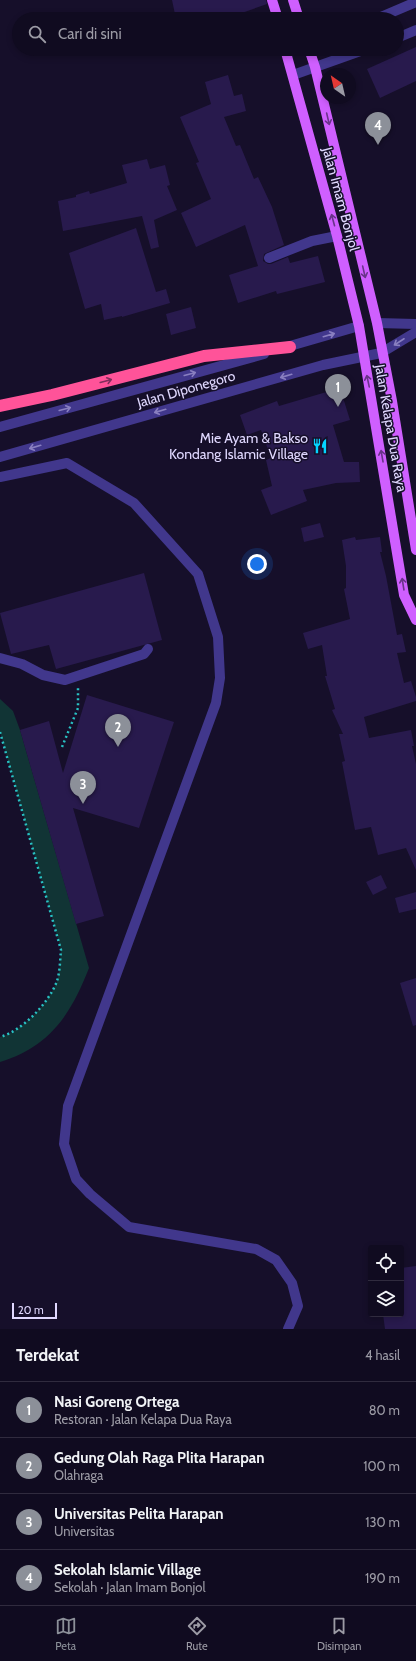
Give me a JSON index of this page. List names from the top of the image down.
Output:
{
  "streets": {
    "main road": ["Jalan Imam Bonjol", "Jalan Kelapa Dua Raya"],
    "street": ["Jalan Diponegoro"]
  },
  "crossings": [
    ["Jalan Imam Bonjol", "Jalan Diponegoro"],
    ["Jalan Imam Bonjol", "Jalan Kelapa Dua Raya"],
    ["Jalan Diponegoro", "Jalan Kelapa Dua Raya"]
  ],
  "places": {
    "restaurant": ["Mie Ayam & Bakso Kondang Islamic Village"]
  },
  "scale_bar": "20 m",
  "north": "top left",
  "page": {
    "search": "Cari di sini",
    "pins": [
      "4",
      "1",
      "2",
      "3"
    ],
    "scale": "20 m",
    "heading": ["Terdekat", "4 hasil"],
    "list": [
      {
        "mark": "1",
        "name": "Nasi Goreng Ortega",
        "note": "Restoran · Jalan Kelapa Dua Raya",
        "value": "80 m"
      },
      {
        "mark": "2",
        "name": "Gedung Olah Raga Plita Harapan",
        "note": "Olahraga",
        "value": "100 m"
      },
      {
        "mark": "3",
        "name": "Universitas Pelita Harapan",
        "note": "Universitas",
        "value": "130 m"
      },
      {
        "mark": "4",
        "name": "Sekolah Islamic Village",
        "note": "Sekolah · Jalan Imam Bonjol",
        "value": "190 m"
      }
    ],
    "nav": ["Peta", "Rute", "Disimpan"]
  }
}
